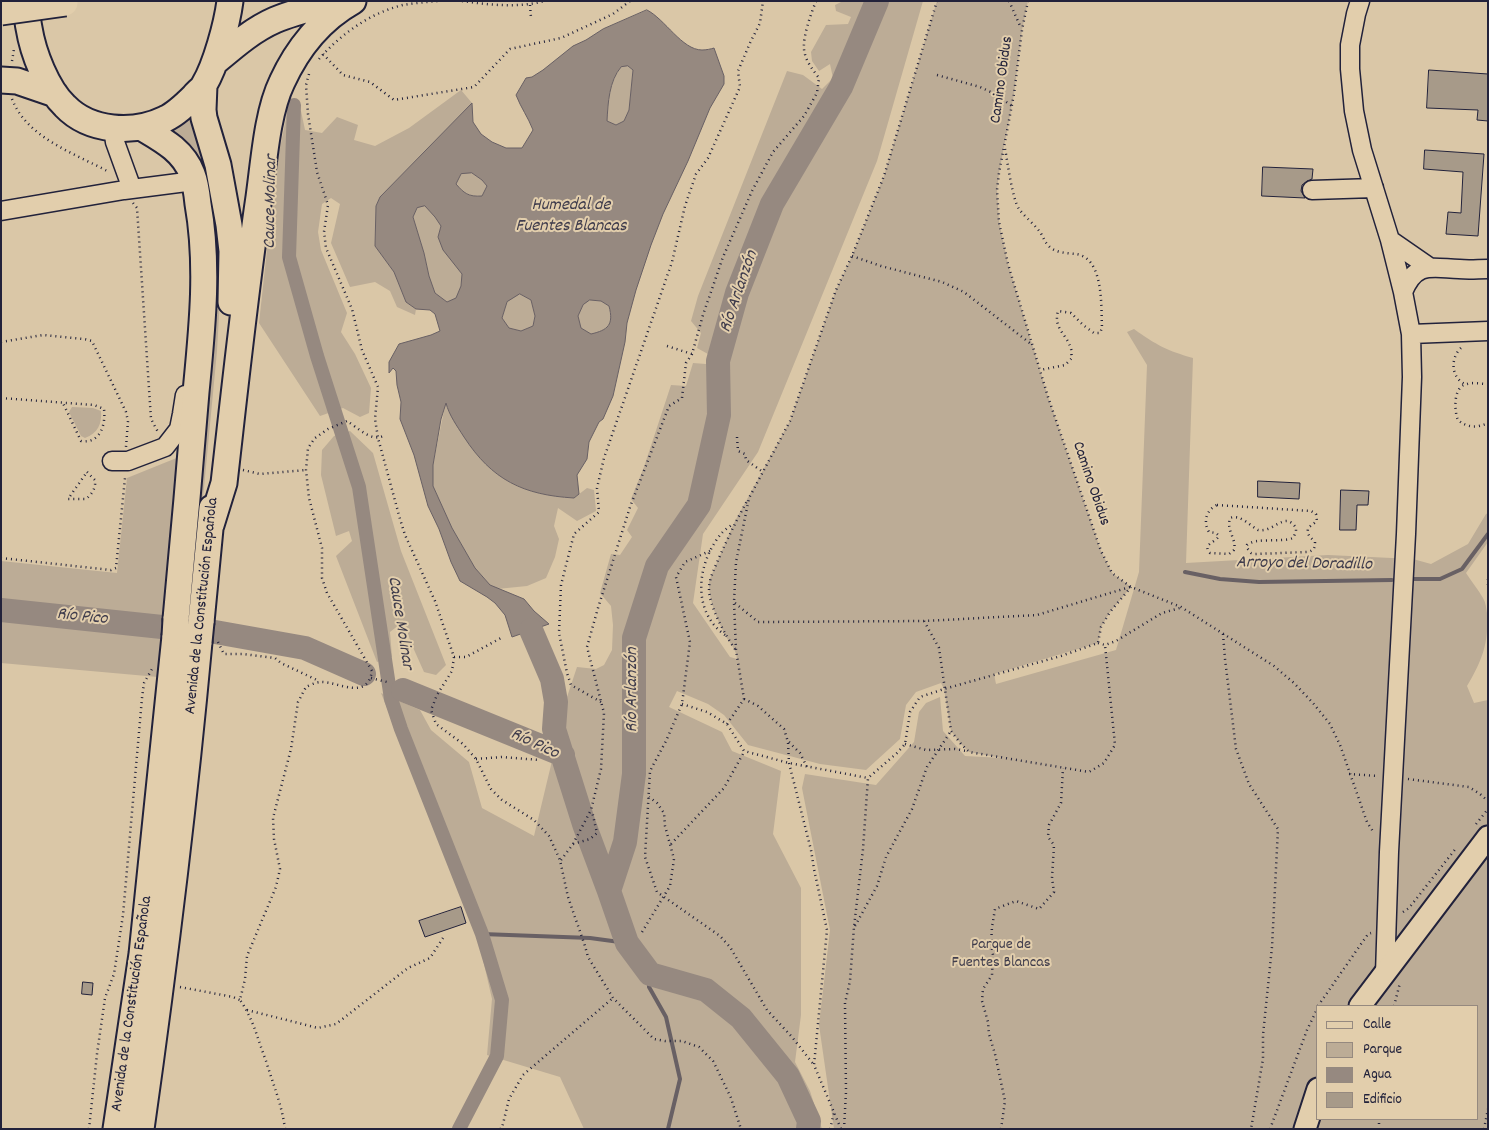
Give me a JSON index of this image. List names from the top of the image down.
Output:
{
  "streets": {
    "highway": ["Avenida de la Constitución Española"],
    "path": ["Camino Obidus"]
  },
  "water": [
    "Cauce Molinar",
    "Humedal de Fuentes Blancas",
    "Río Arlanzón",
    "Arroyo del Doradillo",
    "Río Pico"
  ],
  "parks": ["Parque de Fuentes Blancas"],
  "legend": [
    "Calle",
    "Parque",
    "Agua",
    "Edificio"
  ]
}
